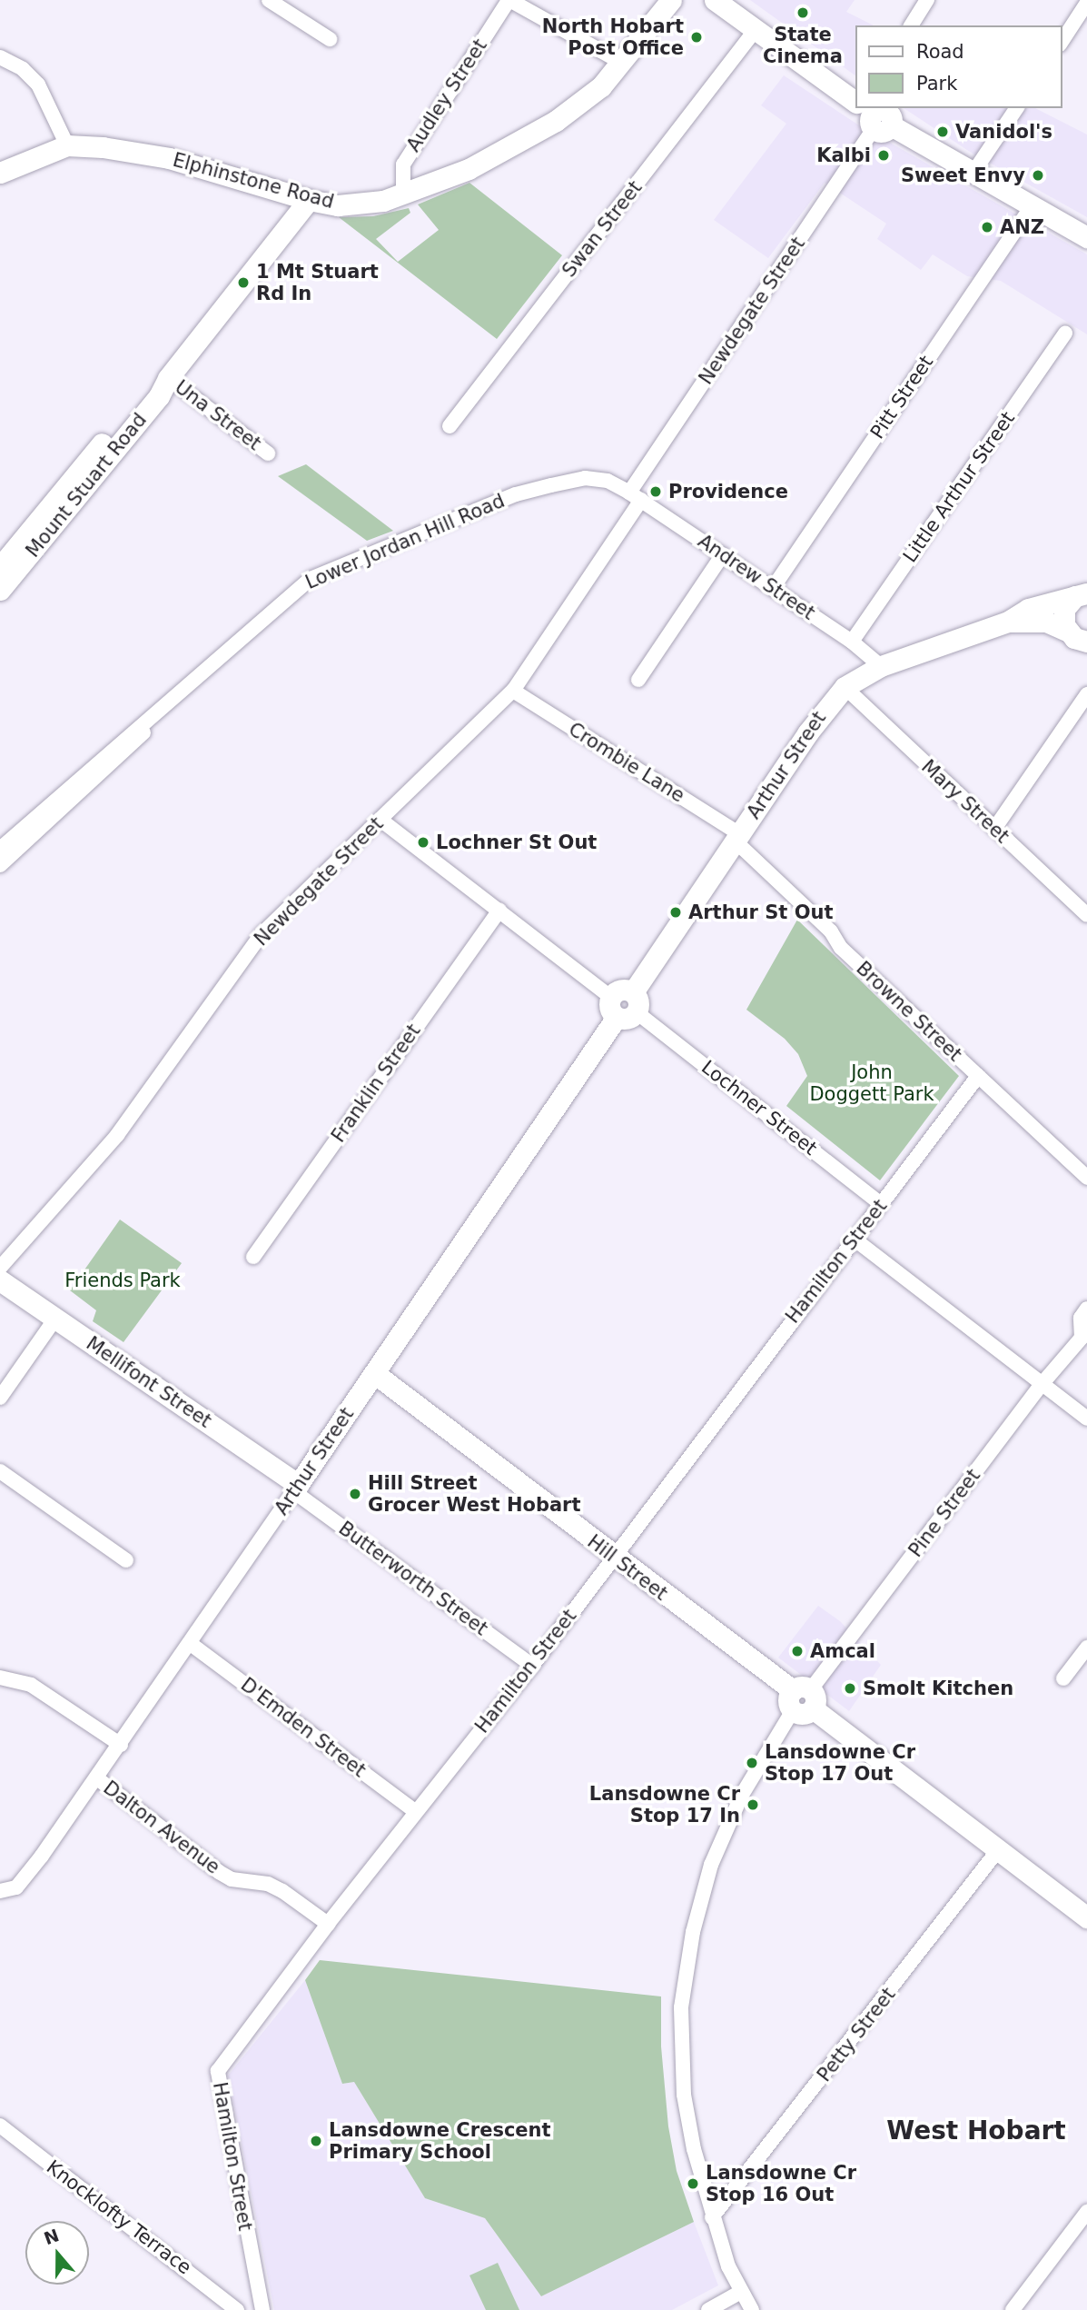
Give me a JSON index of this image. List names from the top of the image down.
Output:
{
  "streets": {
    "street": [
      "Audley Street",
      "Elphinstone Road",
      "Swan Street",
      "Newdegate Street",
      "Pitt Street",
      "Una Street",
      "Mount Stuart Road",
      "Little Arthur Street",
      "Lower Jordan Hill Road",
      "Andrew Street",
      "Crombie Lane",
      "Arthur Street",
      "Mary Street",
      "Browne Street",
      "Franklin Street",
      "Lochner Street",
      "Hamilton Street",
      "Mellifont Street",
      "Pine Street",
      "Hill Street",
      "Butterworth Street",
      "D'Emden Street",
      "Dalton Avenue",
      "Petty Street",
      "Knocklofty Terrace"
    ]
  },
  "crossings": [
    ["Audley Street", "Elphinstone Road"],
    ["Elphinstone Road", "Mount Stuart Road"],
    ["Newdegate Street", "Lower Jordan Hill Road"],
    ["Newdegate Street", "Andrew Street"],
    ["Newdegate Street", "Crombie Lane"],
    ["Pitt Street", "Andrew Street"],
    ["Una Street", "Mount Stuart Road"],
    ["Little Arthur Street", "Andrew Street"],
    ["Lower Jordan Hill Road", "Andrew Street"],
    ["Andrew Street", "Arthur Street"],
    ["Crombie Lane", "Arthur Street"],
    ["Crombie Lane", "Browne Street"],
    ["Arthur Street", "Mary Street"],
    ["Arthur Street", "Browne Street"],
    ["Arthur Street", "Lochner Street"],
    ["Arthur Street", "Mellifont Street"],
    ["Arthur Street", "Hill Street"],
    ["Arthur Street", "Butterworth Street"],
    ["Arthur Street", "D'Emden Street"],
    ["Arthur Street", "Dalton Avenue"],
    ["Browne Street", "Hamilton Street"],
    ["Lochner Street", "Hamilton Street"],
    ["Hamilton Street", "Hill Street"],
    ["Hamilton Street", "Butterworth Street"],
    ["Hamilton Street", "D'Emden Street"],
    ["Hamilton Street", "Dalton Avenue"],
    ["Mellifont Street", "Butterworth Street"],
    ["Pine Street", "Hill Street"],
    ["Pine Street", "Petty Street"],
    ["Hill Street", "Petty Street"]
  ],
  "districts": ["West Hobart"],
  "parks": ["John Doggett Park", "Friends Park"],
  "places": [
    "State Cinema",
    "North Hobart Post Office",
    "Vanidol's",
    "Kalbi",
    "Sweet Envy",
    "ANZ",
    "1 Mt Stuart Rd In",
    "Providence",
    "Lochner St Out",
    "Arthur St Out",
    "Hill Street Grocer West Hobart",
    "Amcal",
    "Smolt Kitchen",
    "Lansdowne Cr Stop 17 Out",
    "Lansdowne Cr Stop 17 In",
    "Lansdowne Crescent Primary School",
    "Lansdowne Cr Stop 16 Out"
  ],
  "legend": ["Road", "Park"],
  "north": "top"
}
